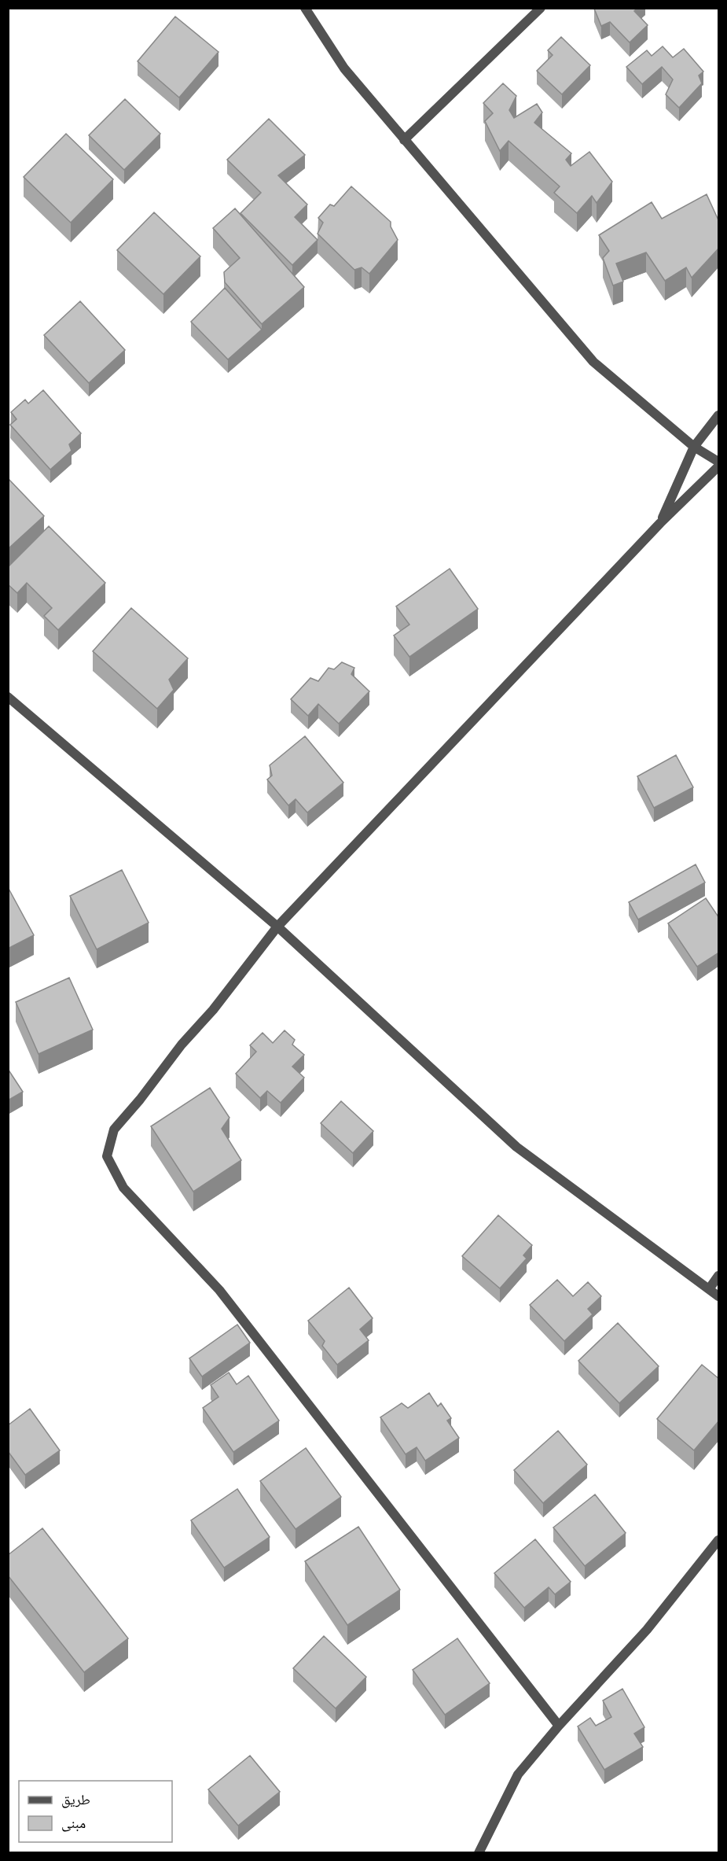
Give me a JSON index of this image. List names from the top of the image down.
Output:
{
  "legend": ["طريق", "مبنى"]
}
